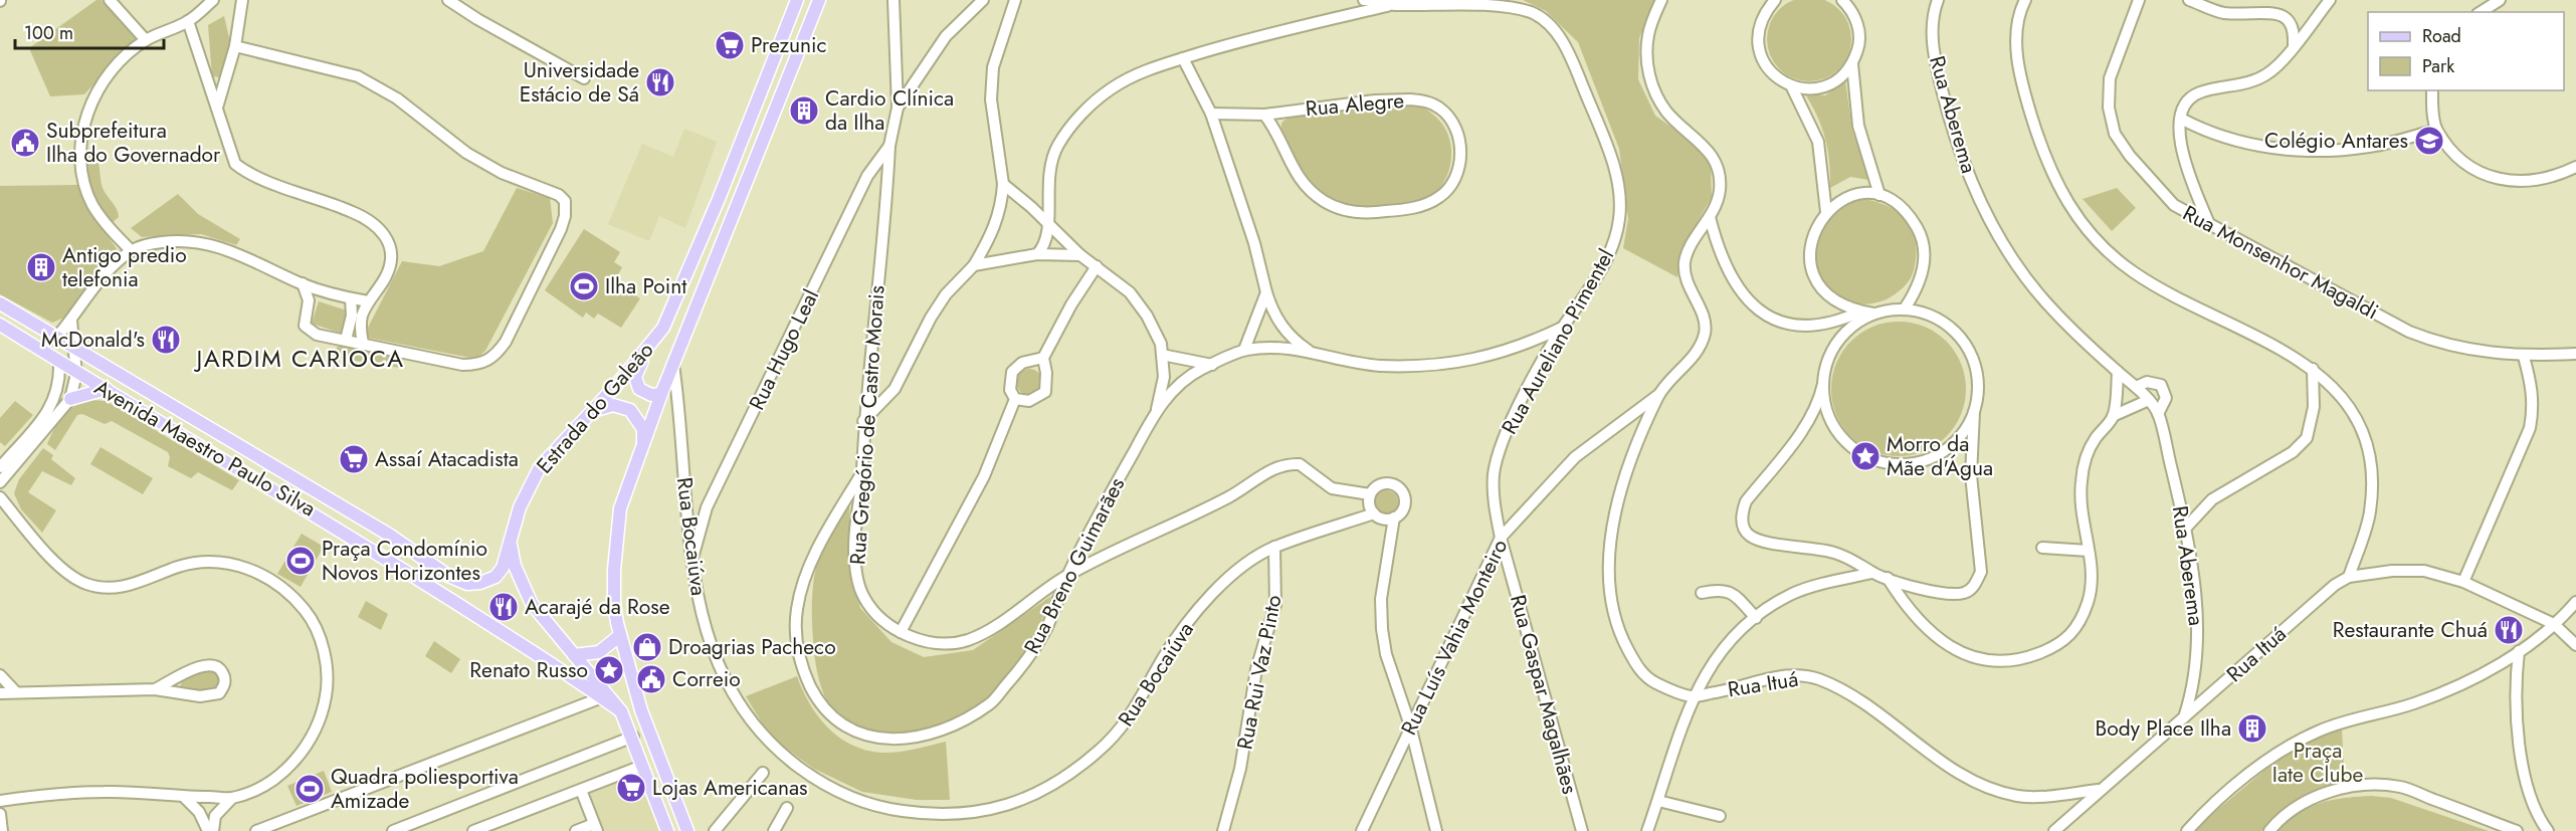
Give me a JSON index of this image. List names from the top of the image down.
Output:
{
  "streets": {
    "main road": ["Estrada do Galeão", "Avenida Maestro Paulo Silva"],
    "street": [
      "Rua Alegre",
      "Rua Aberema",
      "Rua Monsenhor Magaldi",
      "Rua Aureliano Pimentel",
      "Rua Hugo Leal",
      "Rua Gregório de Castro Morais",
      "Rua Bocaiúva",
      "Rua Breno Guimarães",
      "Rua Luís Vahia Monteiro",
      "Rua Ituá",
      "Rua Rui Vaz Pinto",
      "Rua Gaspar Magalhães"
    ]
  },
  "crossings": [
    ["Rua Alegre", "Rua Breno Guimarães"],
    ["Rua Aberema", "Rua Ituá"],
    ["Rua Aureliano Pimentel", "Rua Breno Guimarães"],
    ["Rua Aureliano Pimentel", "Rua Luís Vahia Monteiro"],
    ["Rua Aureliano Pimentel", "Rua Gaspar Magalhães"],
    ["Rua Hugo Leal", "Rua Gregório de Castro Morais"],
    ["Rua Hugo Leal", "Rua Bocaiúva"],
    ["Estrada do Galeão", "Avenida Maestro Paulo Silva"],
    ["Estrada do Galeão", "Rua Bocaiúva"],
    ["Rua Gregório de Castro Morais", "Rua Bocaiúva"],
    ["Rua Gregório de Castro Morais", "Rua Breno Guimarães"],
    ["Rua Gregório de Castro Morais", "Rua Luís Vahia Monteiro"],
    ["Rua Bocaiúva", "Rua Rui Vaz Pinto"],
    ["Rua Luís Vahia Monteiro", "Rua Gaspar Magalhães"]
  ],
  "districts": ["JARDIM CARIOCA"],
  "parks": ["Praça Iate Clube"],
  "places": {
    "supermarket": ["Prezunic", "Assaí Atacadista", "Lojas Americanas"],
    "restaurant": [
      "Universidade Estácio de Sá",
      "McDonald's",
      "Acarajé da Rose",
      "Restaurante Chuá"
    ],
    "building": ["Cardio Clínica da Ilha", "Antigo predio telefonia", "Body Place Ilha"],
    "school or university": ["Colégio Antares"],
    "public building": ["Subprefeitura Ilha do Governador", "Correio"],
    "sports": ["Ilha Point", "Praça Condomínio Novos Horizontes", "Quadra poliesportiva Amizade"],
    "place": ["Morro da Mãe d'Água", "Renato Russo"],
    "shop": ["Droagrias Pacheco"]
  },
  "legend": ["Road", "Park"],
  "scale_bar": "100 m"
}
